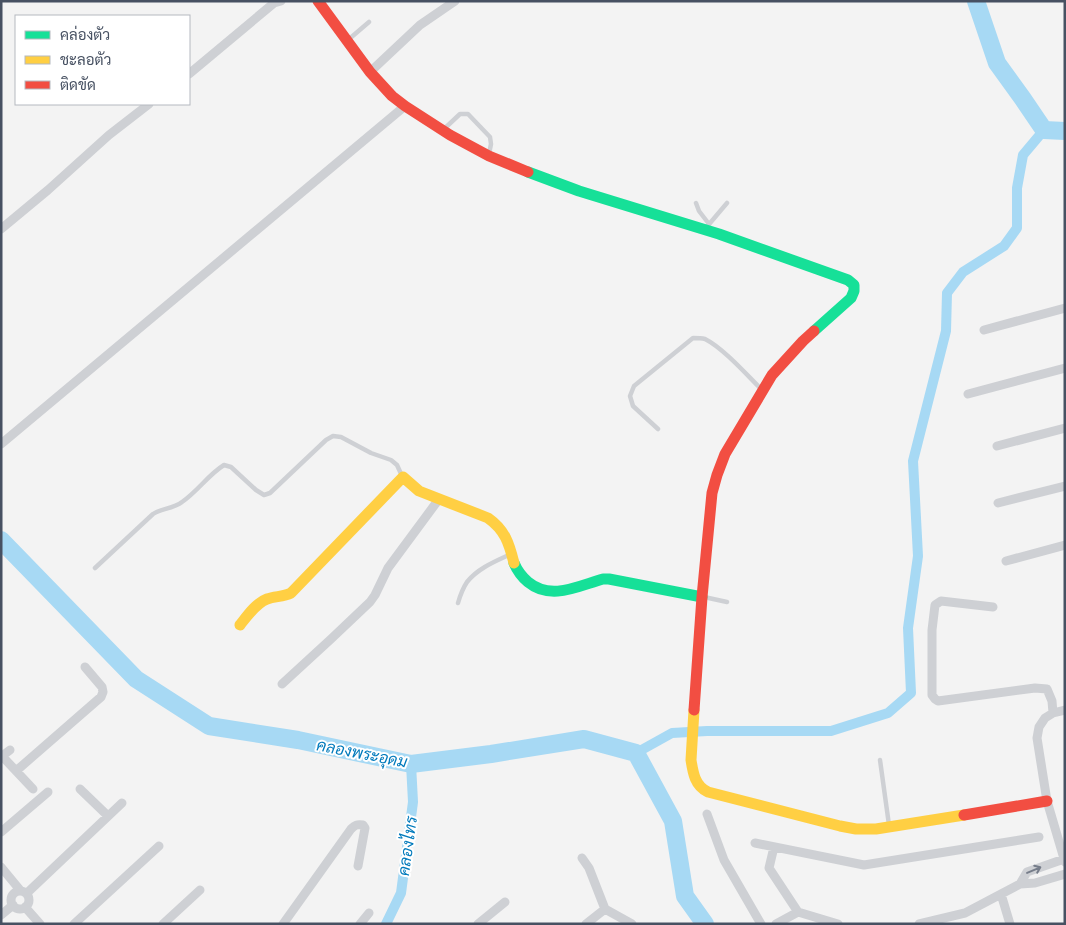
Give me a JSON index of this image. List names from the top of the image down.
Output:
{
  "water": ["คลองพระอุดม", "คลองไทร"],
  "legend": ["คล่องตัว", "ชะลอตัว", "ติดขัด"]
}
